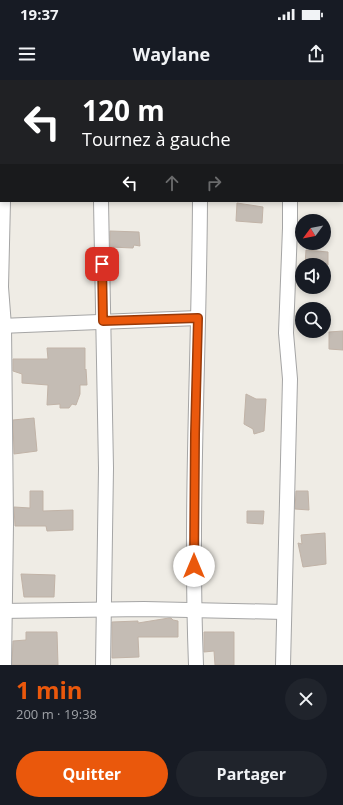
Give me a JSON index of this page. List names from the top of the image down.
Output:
{
  "north": "bottom left",
  "page": {
    "status": "19:37",
    "header": "Waylane",
    "turn": ["120 m", "Tournez à gauche"],
    "heading": ["1 min", "200 m · 19:38"],
    "buttons": ["Quitter", "Partager"]
  }
}
